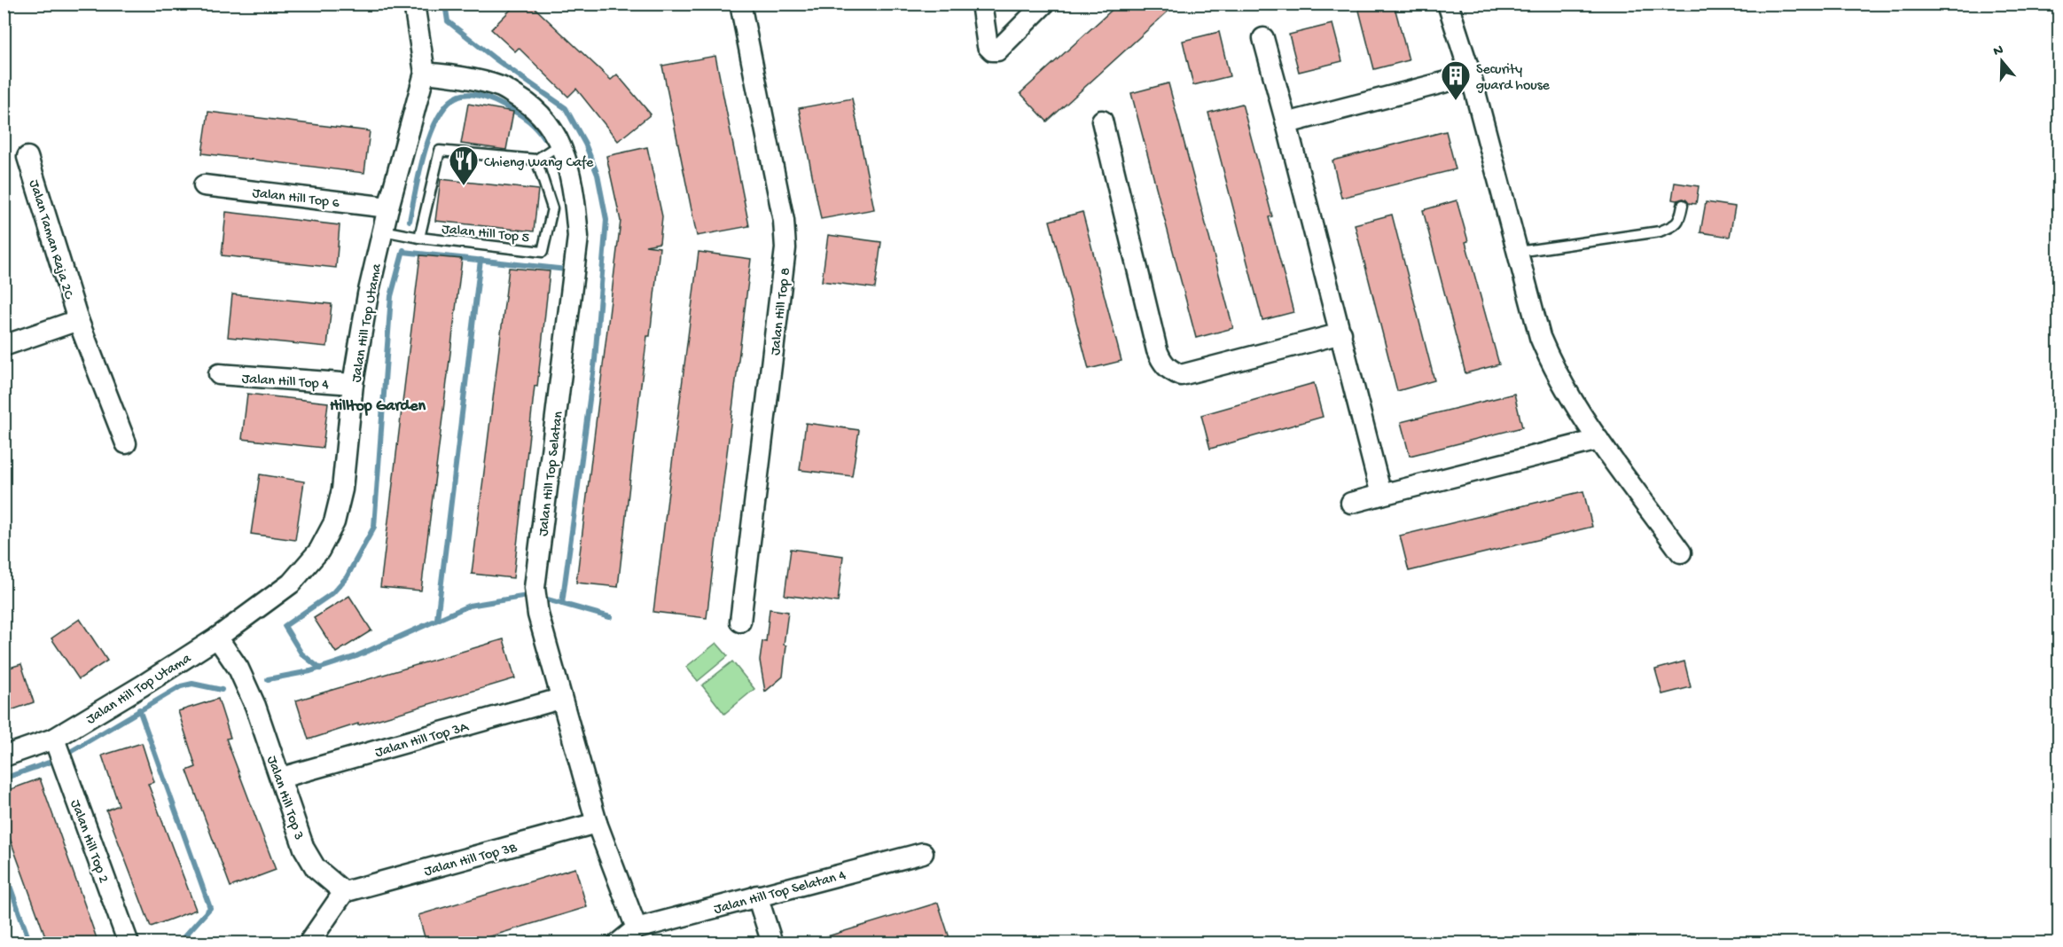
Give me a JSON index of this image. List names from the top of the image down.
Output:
{
  "streets": {
    "street": [
      "Jalan Hill Top 6",
      "Jalan Taman Raja 2C",
      "Jalan Hill Top 8",
      "Jalan Hill Top Utama",
      "Jalan Hill Top 4",
      "Jalan Hill Top Selatan",
      "Jalan Hill Top 3A",
      "Jalan Hill Top 3",
      "Jalan Hill Top 2",
      "Jalan Hill Top 3B",
      "Jalan Hill Top Selatan 4"
    ],
    "lane": ["Jalan Hill Top 5"]
  },
  "crossings": [
    ["Jalan Hill Top 6", "Jalan Hill Top Utama"],
    ["Jalan Hill Top Utama", "Jalan Hill Top 4"],
    ["Jalan Hill Top Utama", "Jalan Hill Top Selatan"],
    ["Jalan Hill Top Utama", "Jalan Hill Top 3"],
    ["Jalan Hill Top Utama", "Jalan Hill Top 2"],
    ["Jalan Hill Top Selatan", "Jalan Hill Top 3A"],
    ["Jalan Hill Top Selatan", "Jalan Hill Top 3B"],
    ["Jalan Hill Top Selatan", "Jalan Hill Top Selatan 4"],
    ["Jalan Hill Top 3A", "Jalan Hill Top 3"],
    ["Jalan Hill Top 3", "Jalan Hill Top 3B"]
  ],
  "districts": ["Hilltop Garden"],
  "places": {
    "building": ["Security guard house"],
    "restaurant": ["Chieng Wang Cafe"]
  },
  "north": "top"
}
